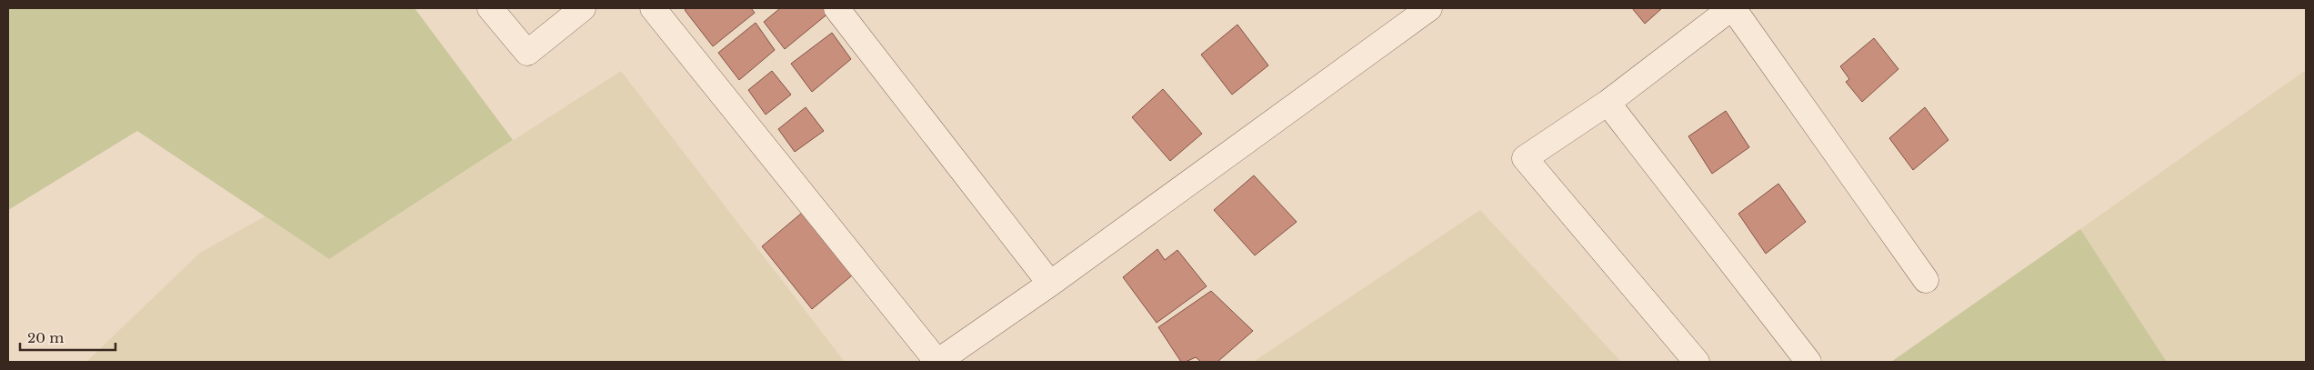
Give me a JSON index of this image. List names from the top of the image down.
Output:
{
  "scale_bar": "20 m"
}
